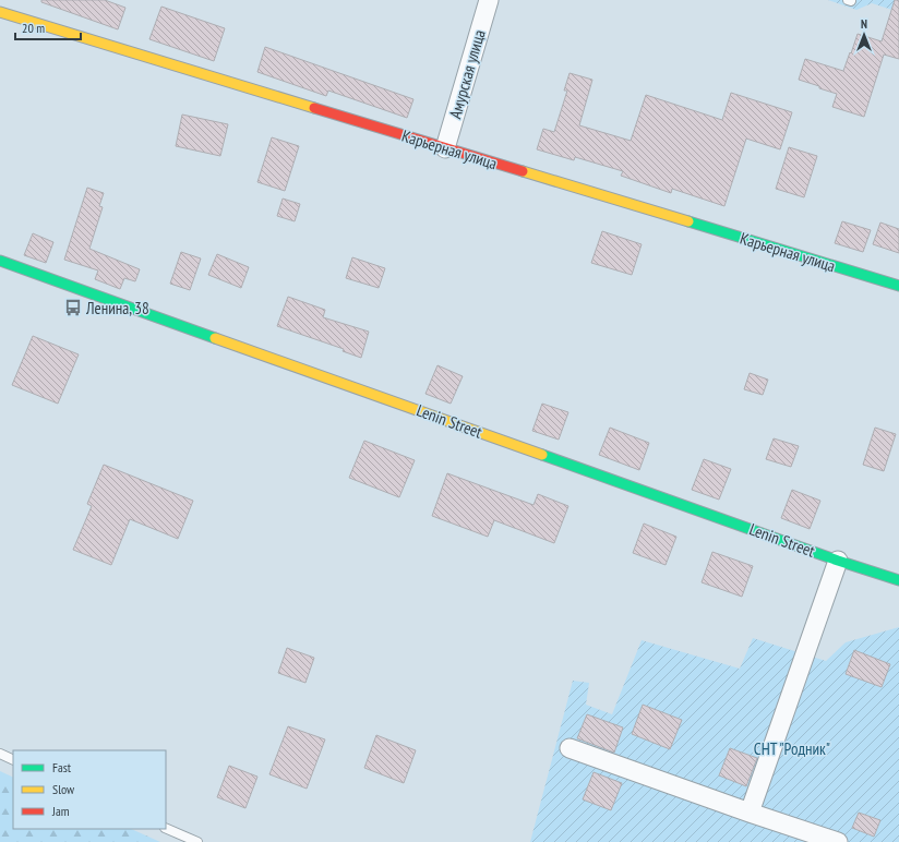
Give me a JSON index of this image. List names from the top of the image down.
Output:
{
  "streets": {
    "street": ["Амурская улица", "Карьерная улица", "Lenin Street"]
  },
  "crossings": [
    ["Амурская улица", "Карьерная улица"]
  ],
  "parks": ["СНТ \"Родник\""],
  "places": {
    "bus stop": ["Ленина, 38"]
  },
  "legend": ["Fast", "Slow", "Jam"],
  "scale_bar": "20 m",
  "north": "top"
}
